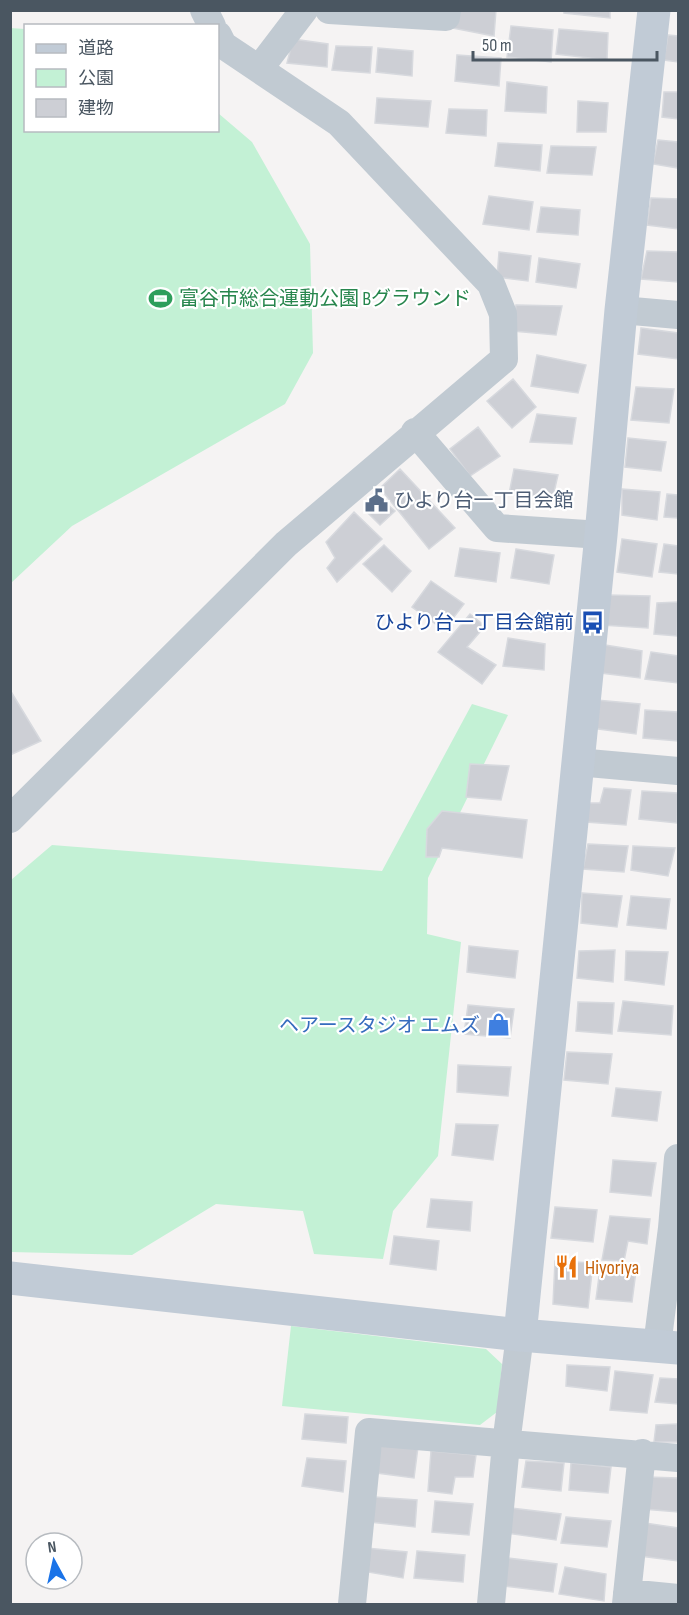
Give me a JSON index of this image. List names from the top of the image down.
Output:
{
  "places": {
    "sports": ["富谷市総合運動公園 Bグラウンド"],
    "public building": ["ひより台一丁目会館"],
    "bus stop": ["ひより台一丁目会館前"],
    "shop": ["ヘアースタジオ エムズ"],
    "restaurant": ["Hiyoriya"]
  },
  "legend": ["道路", "公園", "建物"],
  "scale_bar": "50 m",
  "north": "top"
}
